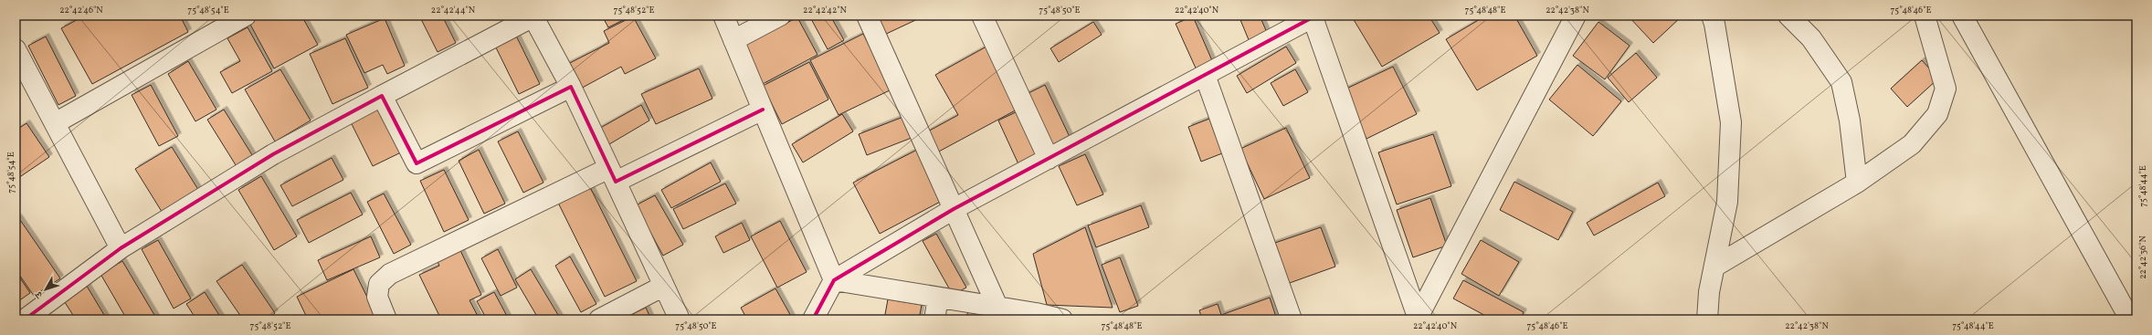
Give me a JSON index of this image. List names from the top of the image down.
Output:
{
  "north": "bottom left",
  "coordinates": [
    "22°42'46\"N",
    "75°48'54\"E",
    "22°42'44\"N",
    "75°48'52\"E",
    "22°42'42\"N",
    "75°48'50\"E",
    "22°42'40\"N",
    "75°48'48\"E",
    "22°42'38\"N",
    "75°48'46\"E",
    "75°48'44\"E",
    "22°42'36\"N"
  ]
}
